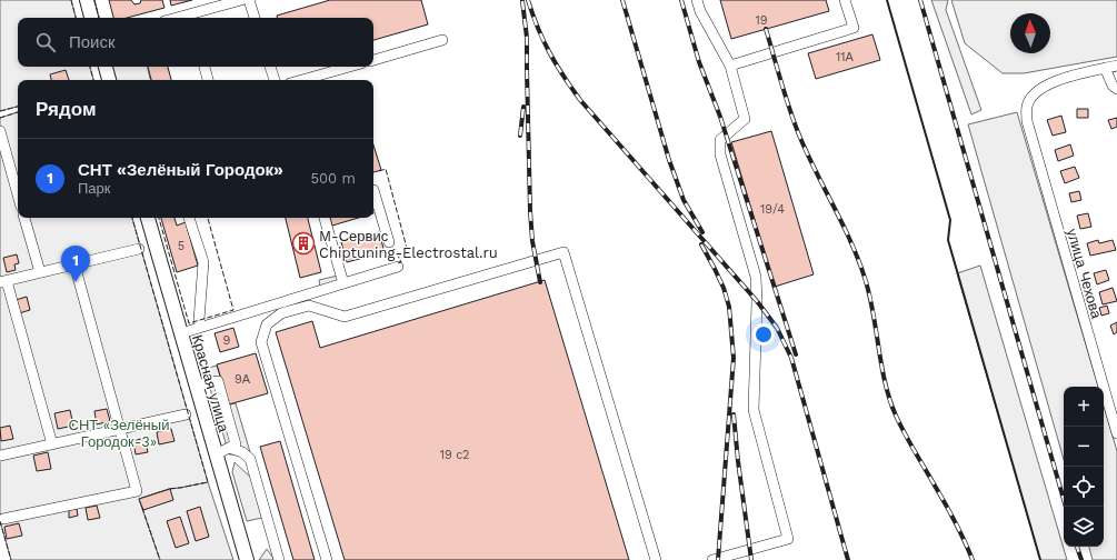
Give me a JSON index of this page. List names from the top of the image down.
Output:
{
  "streets": {
    "main road": ["Красная улица"],
    "street": ["улица Чехова"]
  },
  "parks": ["СНТ «Зелёный Городок-3»"],
  "places": {
    "building": ["M-Сервис Chiptuning-Electrostal.ru"]
  },
  "house_numbers": [
    "19",
    "11А",
    "19/4",
    "5",
    "9",
    "9А",
    "19 с2"
  ],
  "north": "top",
  "page": {
    "search": "Поиск",
    "heading": "Рядом",
    "list": [
      {
        "mark": "1",
        "name": "СНТ «Зелёный Городок»",
        "note": "Парк",
        "value": "500 m"
      }
    ],
    "pins": "1",
    "map_buttons": ["+", "−"]
  }
}
